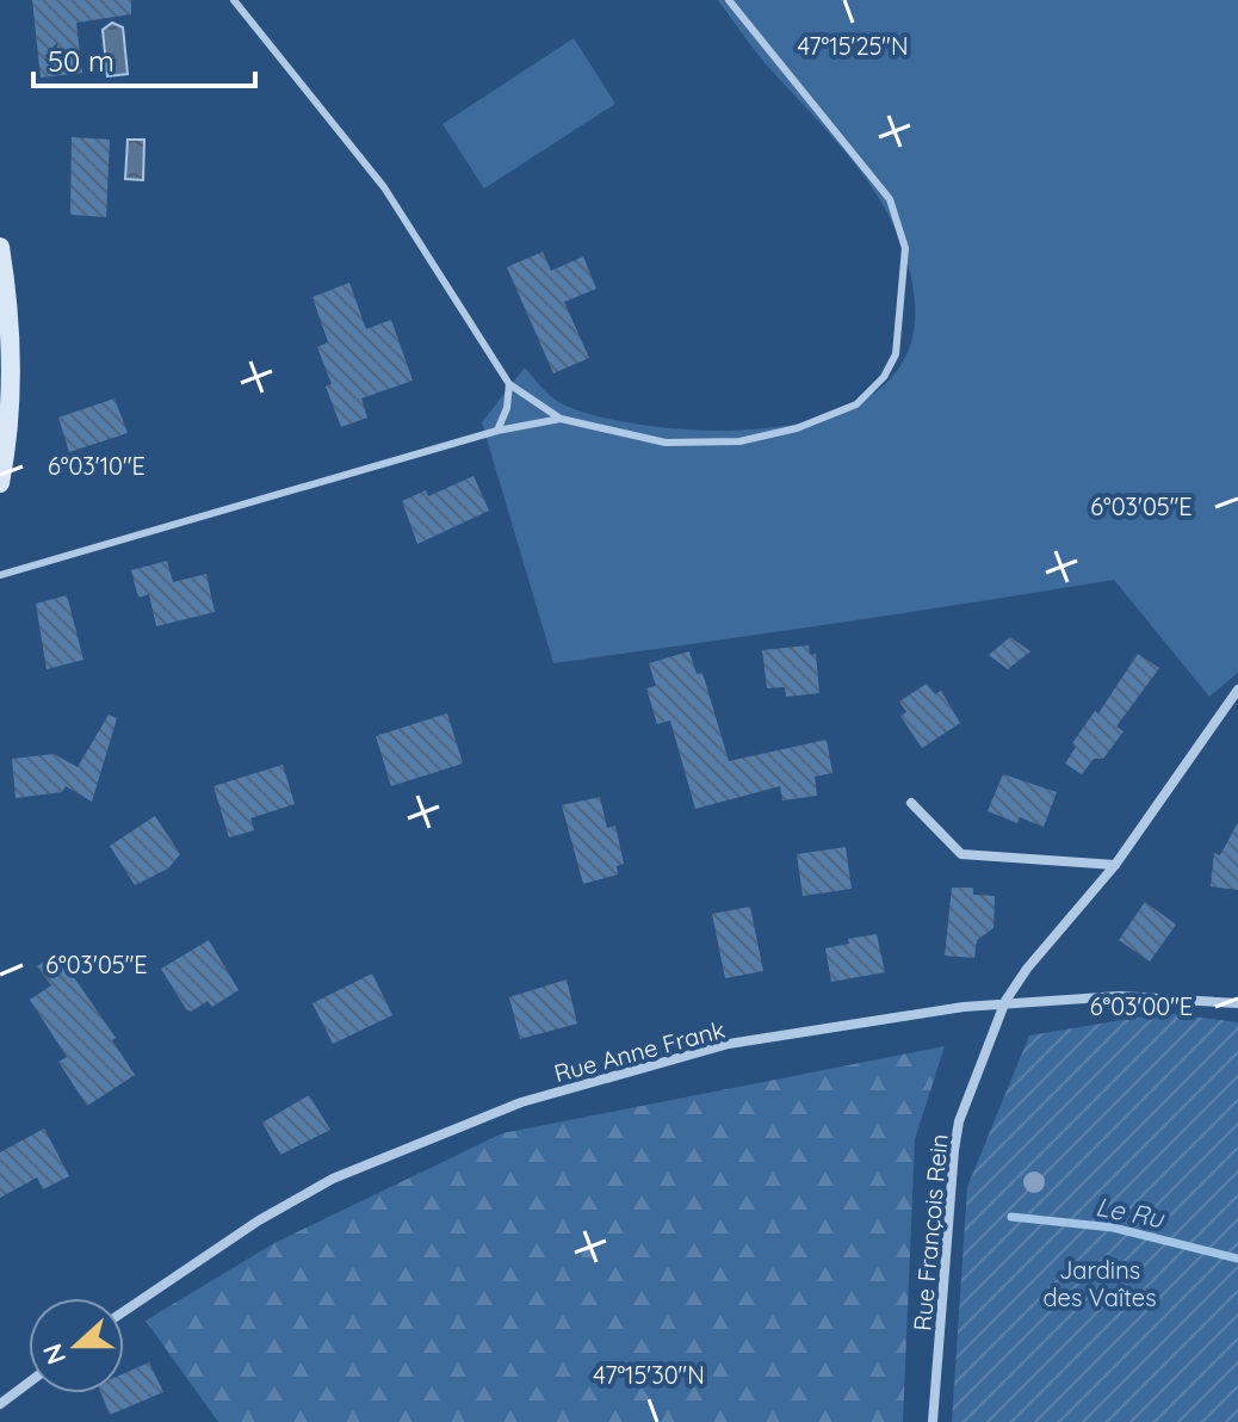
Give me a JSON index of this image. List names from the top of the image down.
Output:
{
  "streets": {
    "street": ["Rue Anne Frank", "Rue François Rein"]
  },
  "crossings": [
    ["Rue Anne Frank", "Rue François Rein"]
  ],
  "water": ["Le Ru"],
  "parks": ["Jardins des Vaîtes"],
  "scale_bar": "50 m",
  "north": "left",
  "coordinates": [
    "47°15'25\"N",
    "6°03'10\"E",
    "6°03'05\"E",
    "6°03'00\"E",
    "47°15'30\"N"
  ]
}
